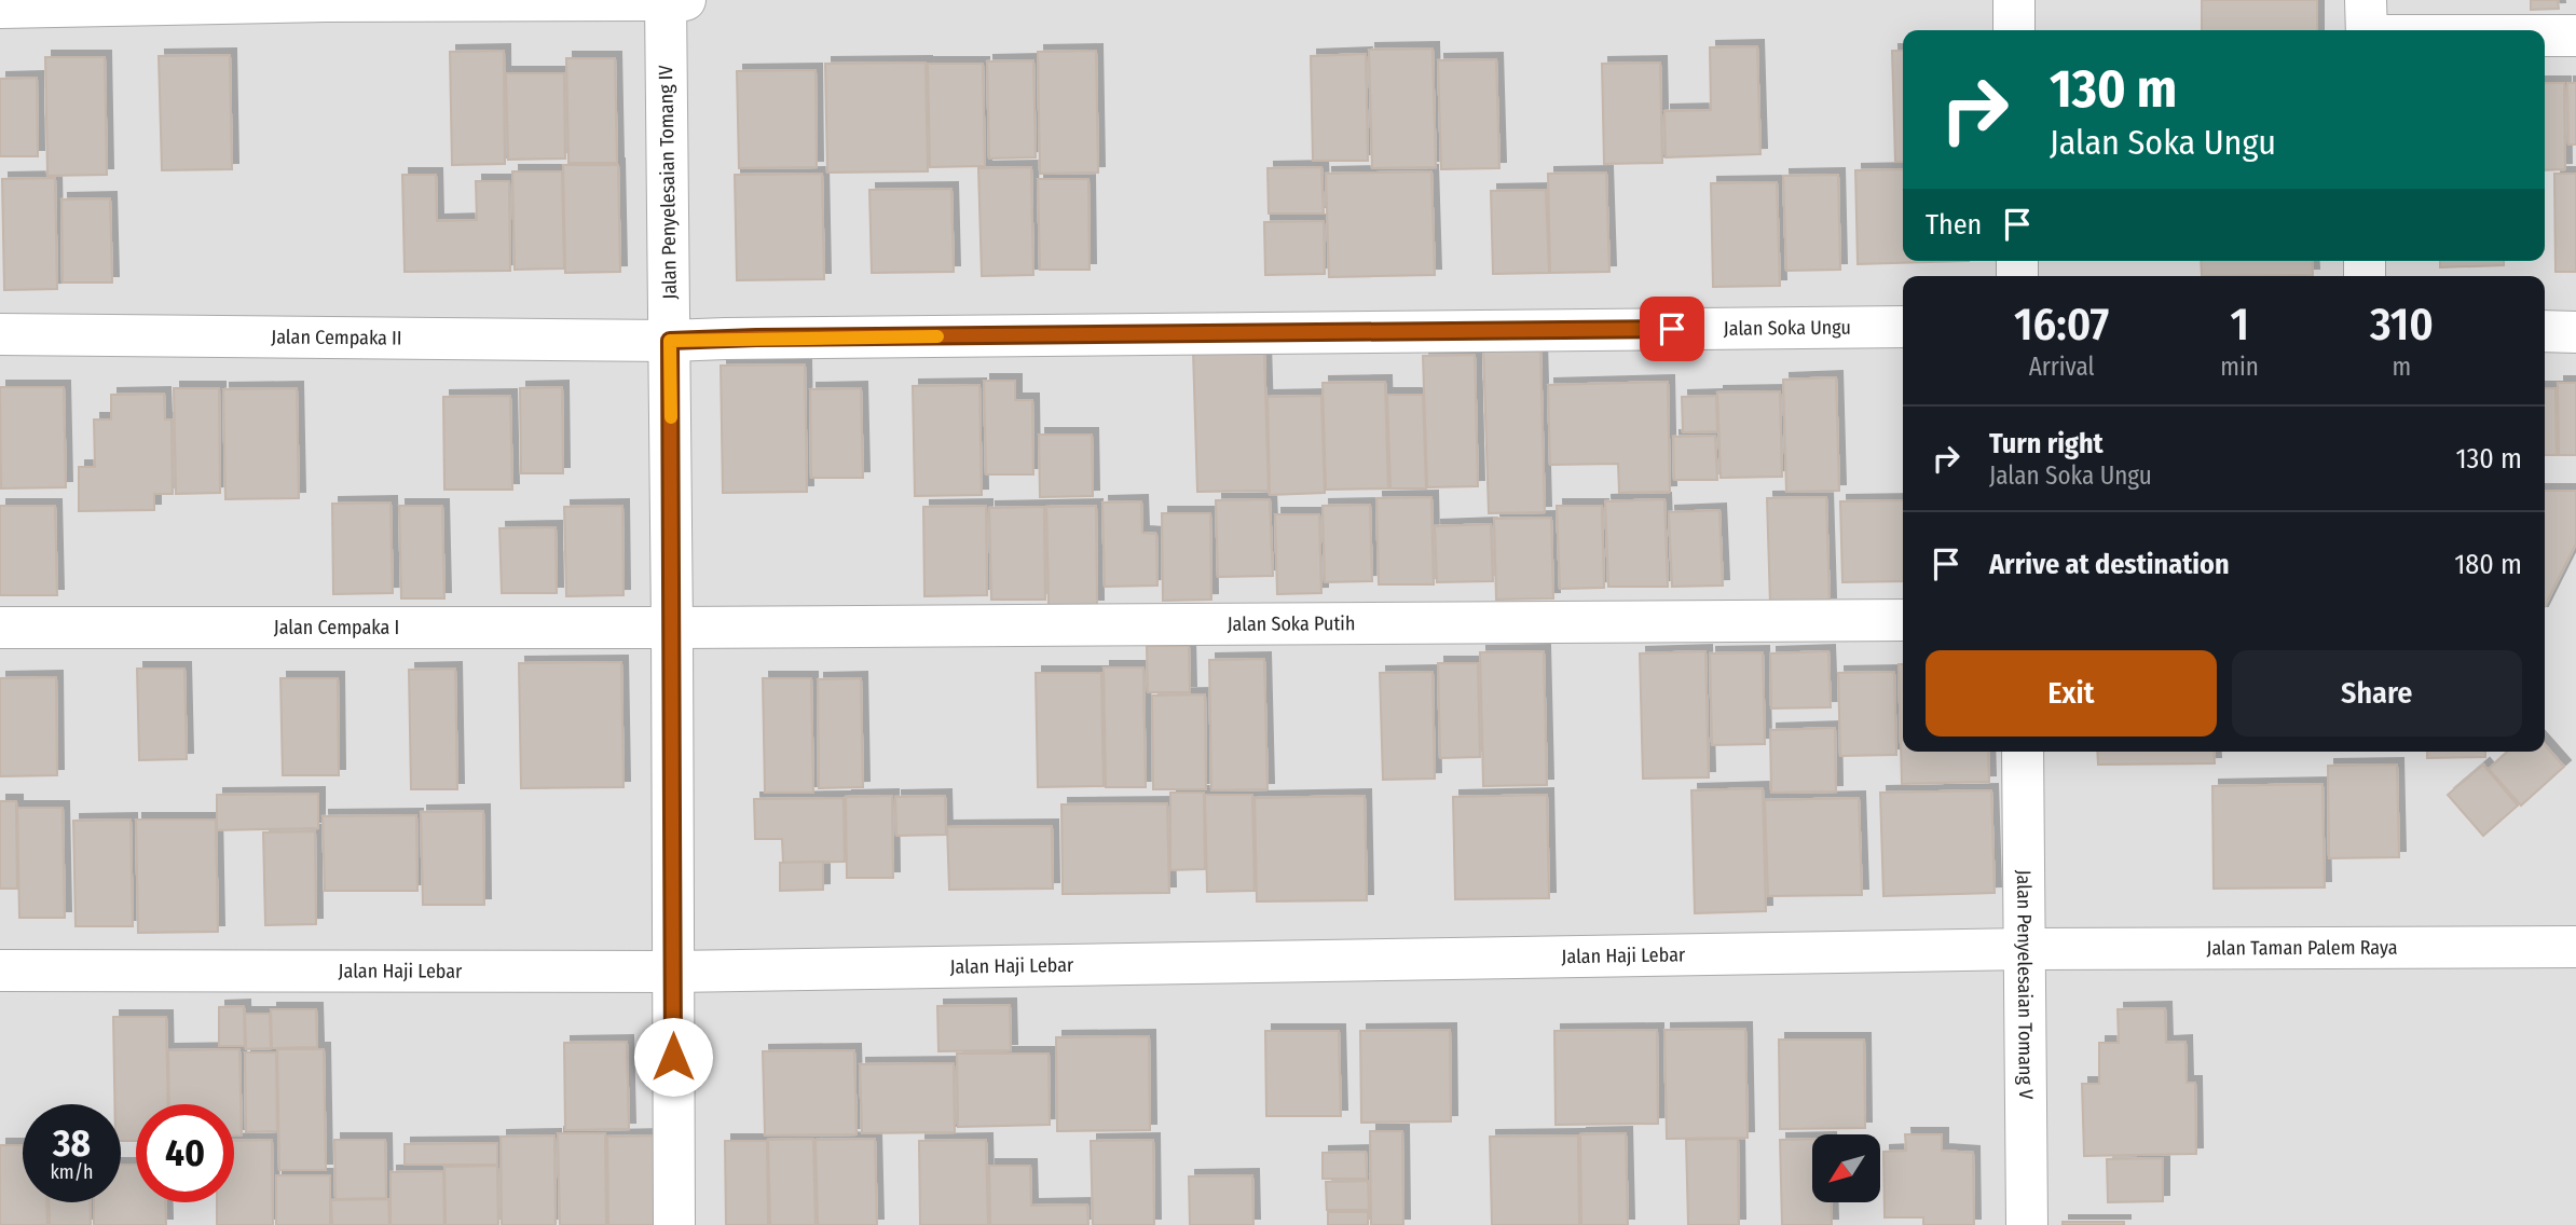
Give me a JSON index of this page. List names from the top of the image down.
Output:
{
  "streets": {
    "street": [
      "Jalan Penyelesaian Tomang IV",
      "Jalan Soka Ungu",
      "Jalan Cempaka II",
      "Jalan Soka Putih",
      "Jalan Cempaka I",
      "Jalan Taman Palem Raya",
      "Jalan Haji Lebar",
      "Jalan Penyelesaian Tomang V"
    ]
  },
  "crossings": [
    ["Jalan Penyelesaian Tomang IV", "Jalan Soka Ungu"],
    ["Jalan Penyelesaian Tomang IV", "Jalan Cempaka II"],
    ["Jalan Penyelesaian Tomang IV", "Jalan Soka Putih"],
    ["Jalan Penyelesaian Tomang IV", "Jalan Cempaka I"],
    ["Jalan Penyelesaian Tomang IV", "Jalan Haji Lebar"],
    ["Jalan Soka Ungu", "Jalan Cempaka II"],
    ["Jalan Soka Putih", "Jalan Cempaka I"],
    ["Jalan Taman Palem Raya", "Jalan Haji Lebar"],
    ["Jalan Taman Palem Raya", "Jalan Penyelesaian Tomang V"],
    ["Jalan Haji Lebar", "Jalan Penyelesaian Tomang V"]
  ],
  "north": "bottom left",
  "page": {
    "turn": ["130 m", "Jalan Soka Ungu"],
    "then": "Then",
    "eta": [
      "16:07",
      "Arrival",
      "1",
      "min",
      "310",
      "m"
    ],
    "list": [
      {
        "name": "Turn right",
        "note": "Jalan Soka Ungu",
        "value": "130 m"
      },
      {
        "name": "Arrive at destination",
        "value": "180 m"
      }
    ],
    "buttons": ["Exit", "Share"],
    "speed": "38 km/h",
    "limit": "40"
  }
}
